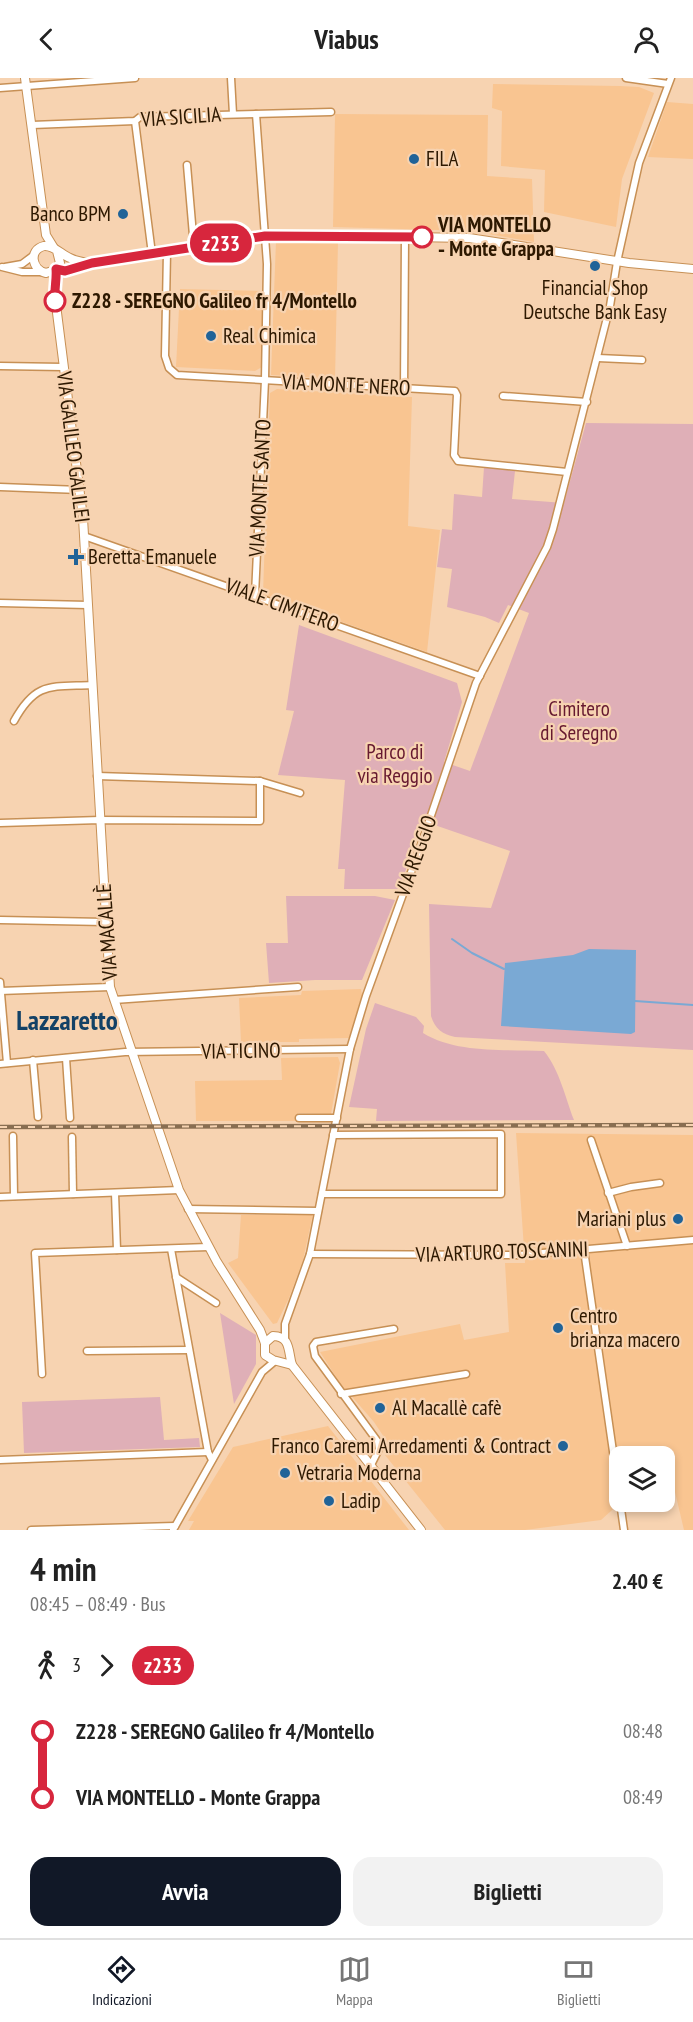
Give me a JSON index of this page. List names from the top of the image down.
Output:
{
  "streets": {
    "street": [
      "VIA SICILIA",
      "VIA MONTE NERO",
      "VIA GALILEO GALILEI",
      "VIA MONTE SANTO",
      "VIALE CIMITERO",
      "VIA REGGIO",
      "VIA MACALLÈ",
      "VIA TICINO",
      "VIA ARTURO TOSCANINI"
    ]
  },
  "crossings": [
    ["VIA SICILIA", "VIA MONTE SANTO"],
    ["VIA MONTE NERO", "VIA MONTE SANTO"],
    ["VIA MONTE NERO", "VIA REGGIO"],
    ["VIA GALILEO GALILEI", "VIALE CIMITERO"],
    ["VIA GALILEO GALILEI", "VIA MACALLÈ"],
    ["VIA MONTE SANTO", "VIALE CIMITERO"],
    ["VIALE CIMITERO", "VIA REGGIO"],
    ["VIA REGGIO", "VIA MACALLÈ"],
    ["VIA REGGIO", "VIA TICINO"],
    ["VIA REGGIO", "VIA ARTURO TOSCANINI"],
    ["VIA MACALLÈ", "VIA TICINO"]
  ],
  "districts": ["Lazzaretto"],
  "parks": ["Cimitero di Seregno", "Parco di via Reggio"],
  "places": {
    "other": [
      "FILA",
      "Banco BPM",
      "VIA MONTELLO ‐ Monte Grappa",
      "Financial Shop Deutsche Bank Easy",
      "Z228 - SEREGNO Galileo fr 4/Montello",
      "Real Chimica",
      "Mariani plus",
      "Centro brianza macero",
      "Al Macallè cafè",
      "Franco Caremi Arredamenti & Contract",
      "Vetraria Moderna",
      "Ladip"
    ],
    "health": ["Beretta Emanuele"]
  },
  "lines": ["bus line z233"],
  "page": {
    "header": "Viabus",
    "on_map": "z233",
    "heading": ["4 min", "08:45 – 08:49 · Bus", "2.40 €"],
    "legs": ["3", "z233"],
    "list": [
      {
        "name": "Z228 - SEREGNO Galileo fr 4/Montello",
        "value": "08:48"
      },
      {
        "name": "VIA MONTELLO ‐ Monte Grappa",
        "value": "08:49"
      }
    ],
    "buttons": ["Avvia", "Biglietti"],
    "tabs": ["Indicazioni", "Mappa", "Biglietti"]
  }
}
